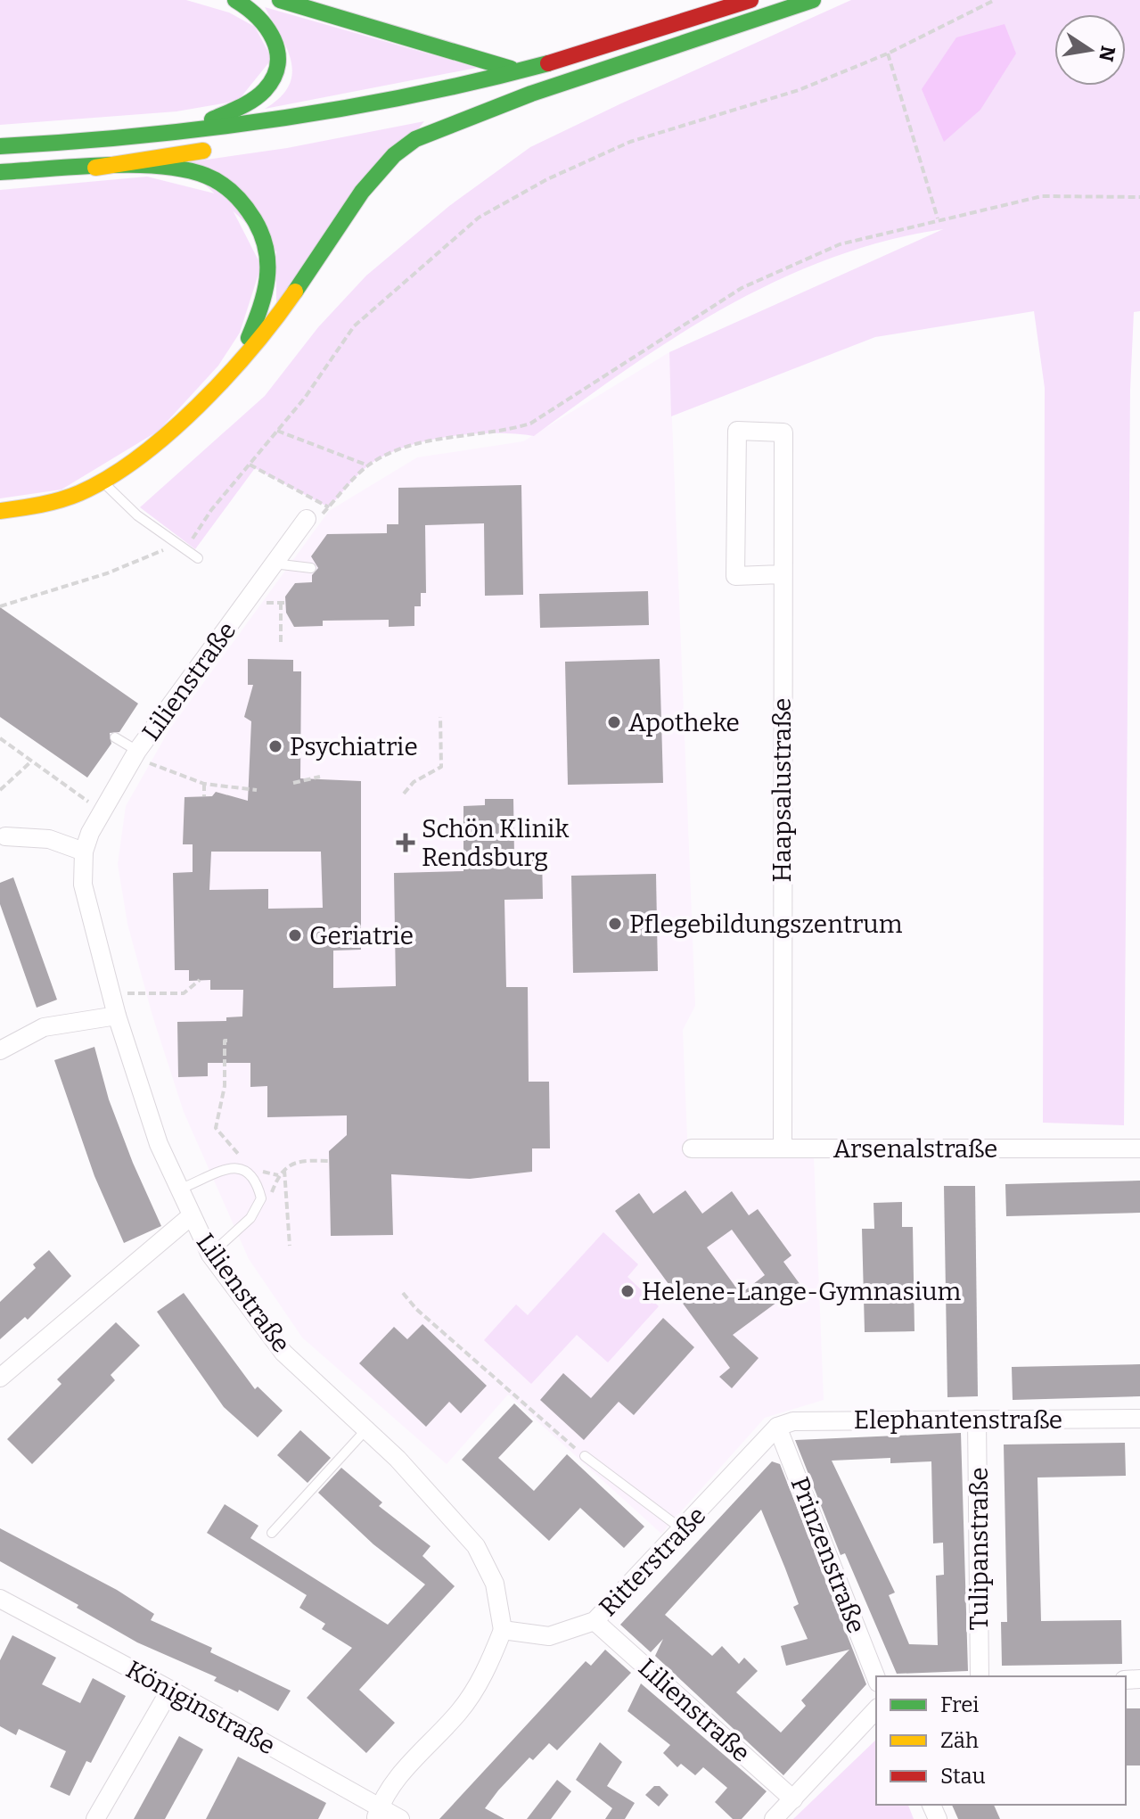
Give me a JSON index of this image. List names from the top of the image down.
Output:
{
  "streets": {
    "street": [
      "Lilienstraße",
      "Haapsalustraße",
      "Arsenalstraße",
      "Elephantenstraße",
      "Tulipanstraße",
      "Prinzenstraße",
      "Ritterstraße",
      "Königinstraße"
    ]
  },
  "crossings": [
    ["Lilienstraße", "Ritterstraße"],
    ["Haapsalustraße", "Arsenalstraße"],
    ["Elephantenstraße", "Tulipanstraße"],
    ["Elephantenstraße", "Prinzenstraße"],
    ["Elephantenstraße", "Ritterstraße"],
    ["Prinzenstraße", "Ritterstraße"]
  ],
  "places": {
    "other": [
      "Apotheke",
      "Psychiatrie",
      "Pflegebildungszentrum",
      "Geriatrie",
      "Helene-Lange-Gymnasium"
    ],
    "health": ["Schön Klinik Rendsburg"]
  },
  "legend": ["Frei", "Zäh", "Stau"],
  "north": "right"
}
